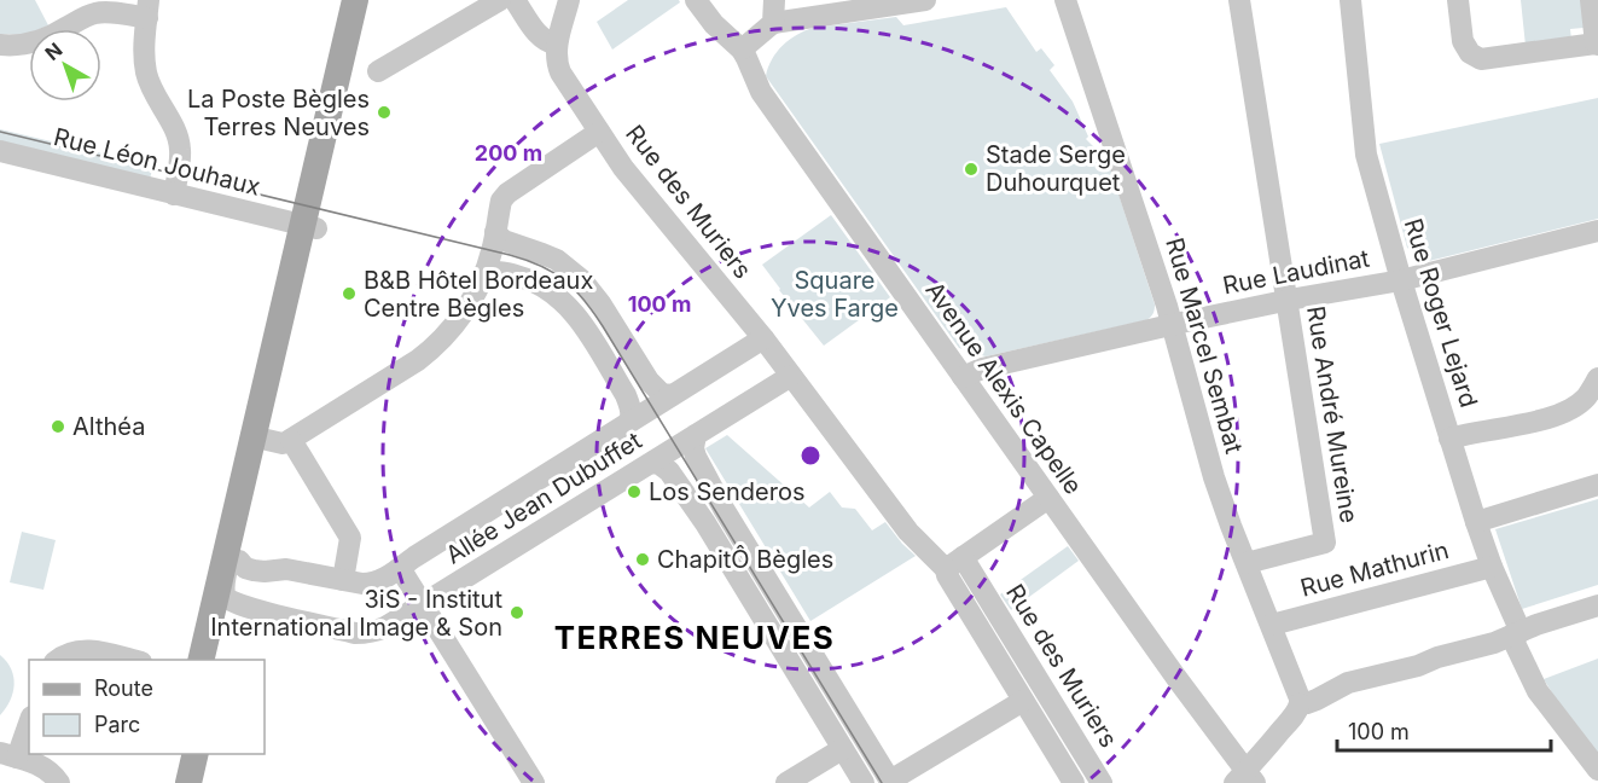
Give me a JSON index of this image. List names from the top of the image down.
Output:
{
  "streets": {
    "street": [
      "Rue Léon Jouhaux",
      "Rue des Muriers",
      "Rue Laudinat",
      "Rue Roger Lejard",
      "Rue Marcel Sembat",
      "Avenue Alexis Capelle",
      "Rue André Mureine",
      "Allée Jean Dubuffet",
      "Rue Mathurin"
    ]
  },
  "crossings": [
    ["Rue des Muriers", "Allée Jean Dubuffet"],
    ["Rue Laudinat", "Rue Roger Lejard"],
    ["Rue Laudinat", "Rue Marcel Sembat"],
    ["Rue Laudinat", "Avenue Alexis Capelle"],
    ["Rue Laudinat", "Rue André Mureine"],
    ["Rue Roger Lejard", "Rue Mathurin"],
    ["Rue Marcel Sembat", "Rue André Mureine"],
    ["Rue Marcel Sembat", "Rue Mathurin"]
  ],
  "districts": ["TERRES NEUVES"],
  "parks": ["Square Yves Farge"],
  "places": [
    "La Poste Bègles Terres Neuves",
    "Stade Serge Duhourquet",
    "B&B Hôtel Bordeaux Centre Bègles",
    "Althéa",
    "Los Senderos",
    "ChapitÔ Bègles",
    "3iS - Institut International Image & Son"
  ],
  "legend": ["Route", "Parc"],
  "scale_bar": "100 m",
  "north": "top left",
  "rings": ["200 m", "100 m"]
}
